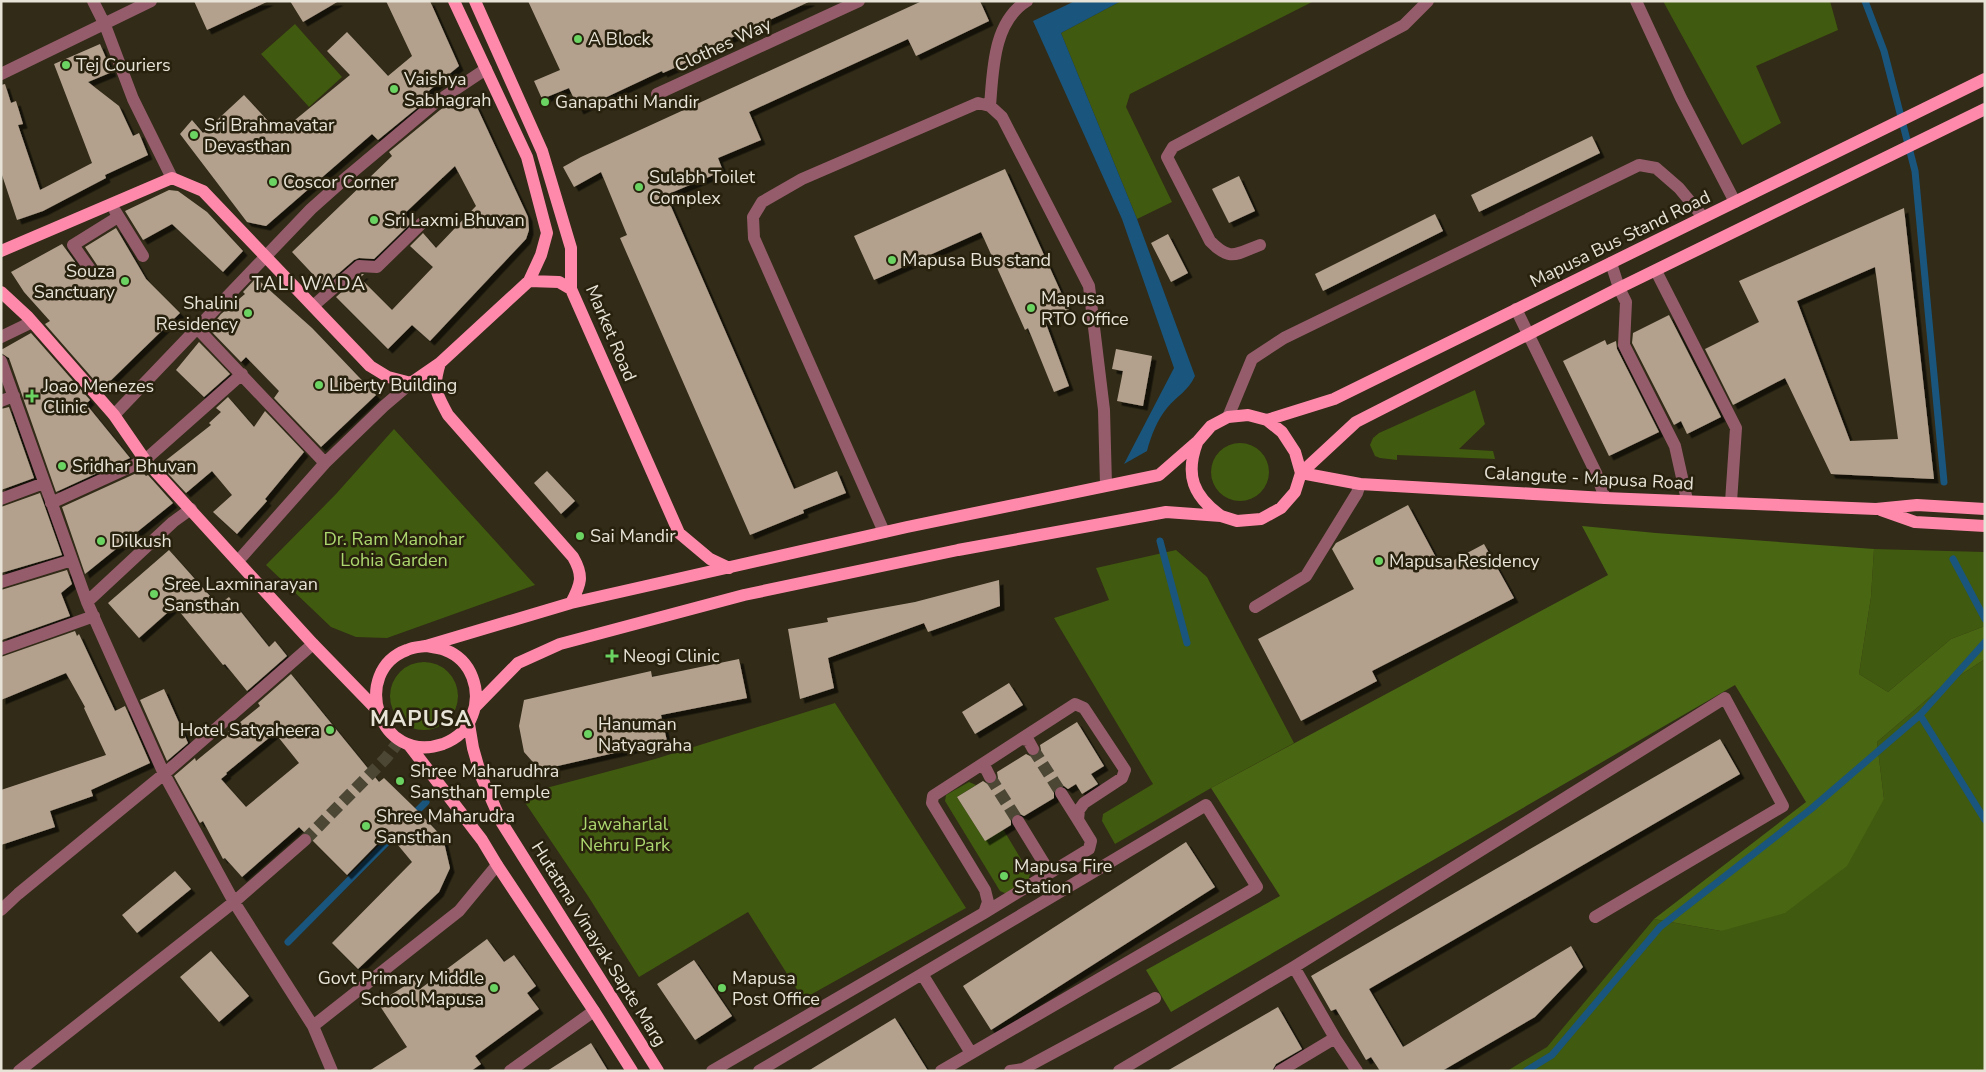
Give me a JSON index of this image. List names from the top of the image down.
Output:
{
  "streets": {
    "main road": [
      "Mapusa Bus Stand Road",
      "Market Road",
      "Calangute - Mapusa Road",
      "Hutatma Vinayak Sapte Marg"
    ],
    "street": ["Clothes Way"]
  },
  "crossings": [
    ["Mapusa Bus Stand Road", "Calangute - Mapusa Road"]
  ],
  "districts": ["TALI WADA", "MAPUSA"],
  "parks": ["Dr. Ram Manohar Lohia Garden", "Jawaharlal Nehru Park"],
  "places": {
    "other": [
      "A Block",
      "Tej Couriers",
      "Vaishya Sabhagrah",
      "Ganapathi Mandir",
      "Sri Brahmavatar Devasthan",
      "Coscor Corner",
      "Sulabh Toilet Complex",
      "Sri Laxmi Bhuvan",
      "Mapusa Bus stand",
      "Souza Sanctuary",
      "Mapusa RTO Office",
      "Shalini Residency",
      "Liberty Building",
      "Sridhar Bhuvan",
      "Sai Mandir",
      "Dilkush",
      "Mapusa Residency",
      "Sree Laxminarayan Sansthan",
      "Hotel Satyaheera",
      "Hanuman Natyagraha",
      "Shree Maharudhra Sansthan Temple",
      "Shree Maharudra Sansthan",
      "Mapusa Fire Station",
      "Govt Primary Middle School Mapusa",
      "Mapusa Post Office"
    ],
    "health": ["Joao Menezes Clinic", "Neogi Clinic"]
  }
}
